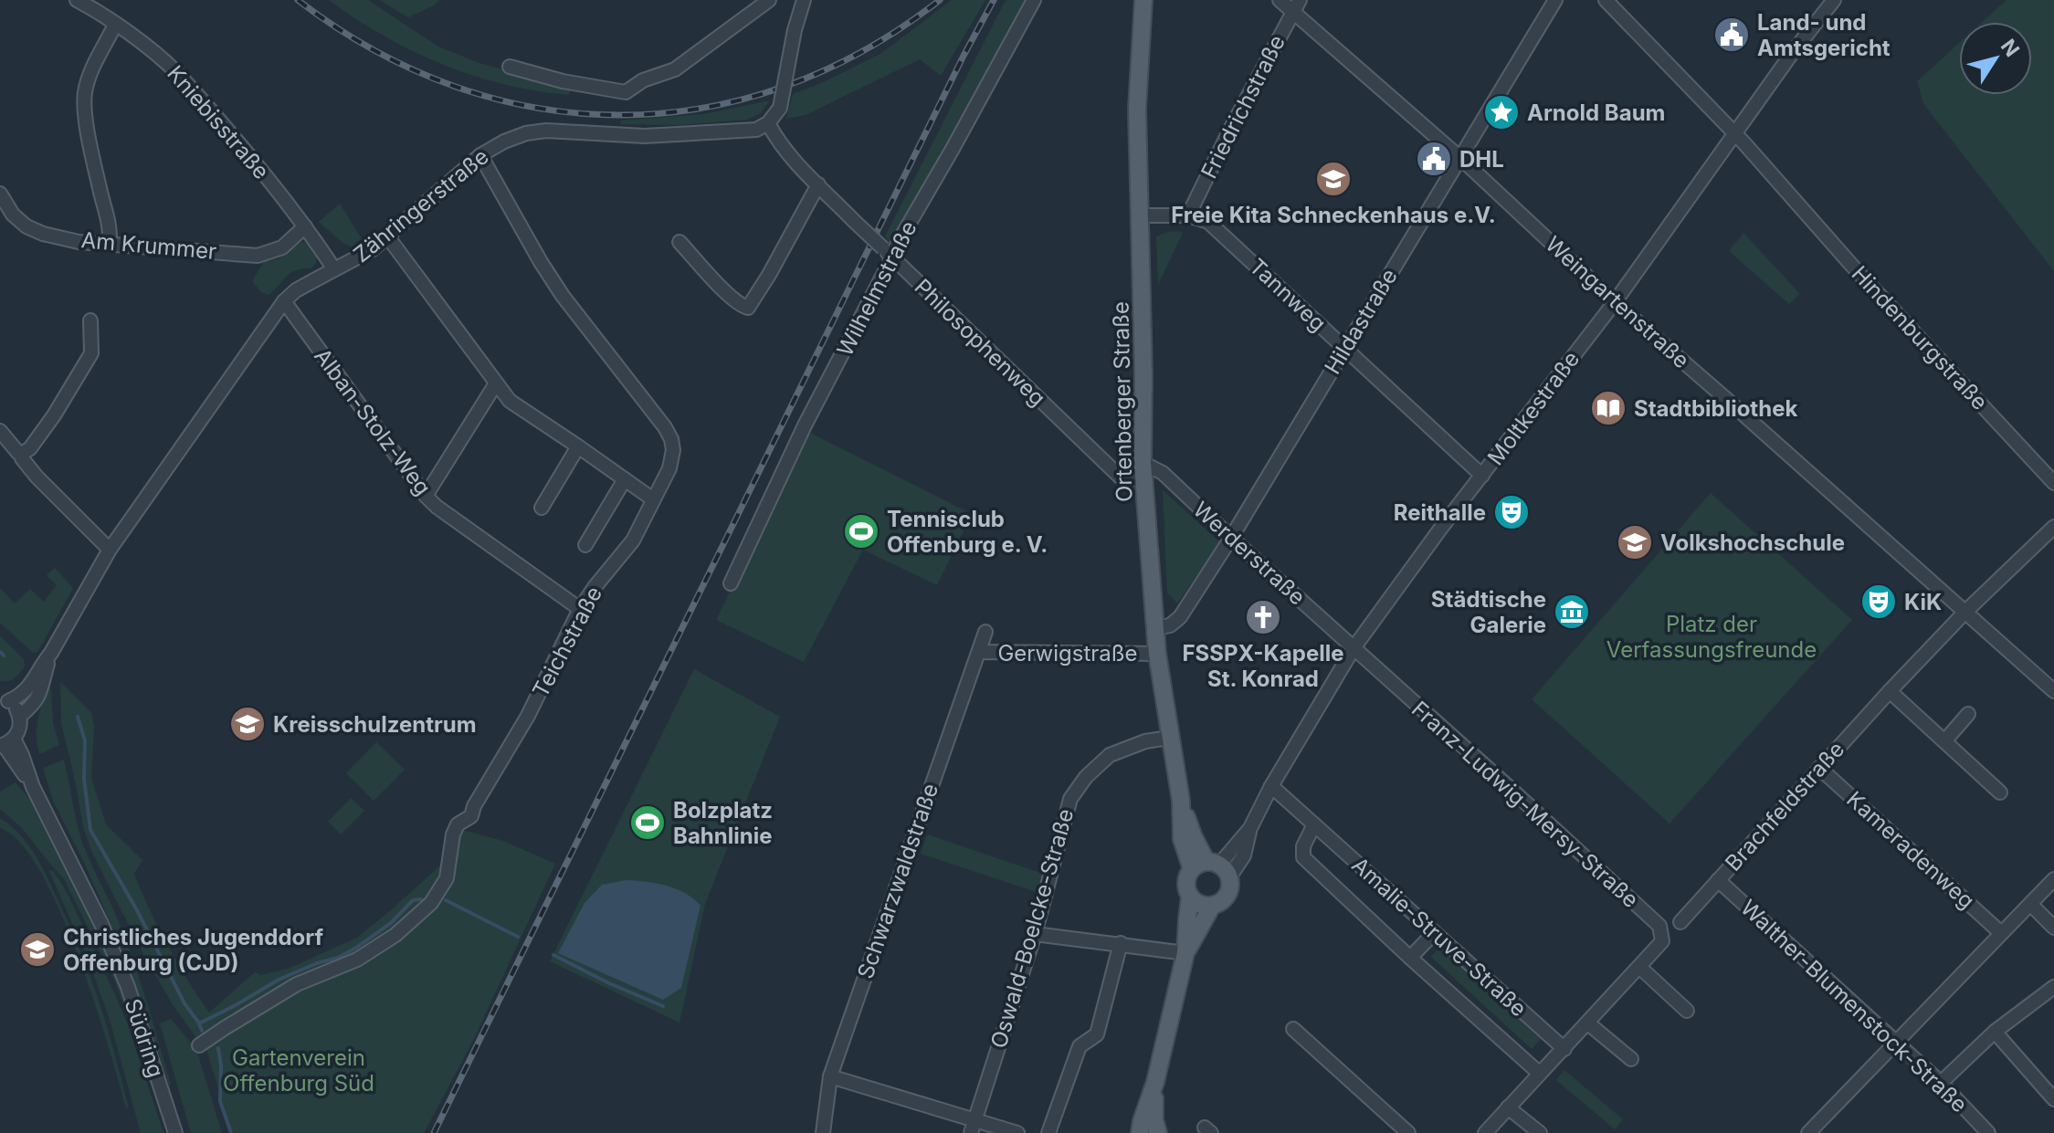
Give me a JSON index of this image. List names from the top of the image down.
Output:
{
  "streets": {
    "main road": ["Ortenberger Straße"],
    "street": [
      "Friedrichstraße",
      "Kniebisstraße",
      "Zähringerstraße",
      "Am Krummer",
      "Wilhelmstraße",
      "Tannweg",
      "Weingartenstraße",
      "Hildastraße",
      "Hindenburgstraße",
      "Philosophenweg",
      "Moltkestraße",
      "Alban-Stolz-Weg",
      "Werderstraße",
      "Teichstraße",
      "Gerwigstraße",
      "Franz-Ludwig-Mersy-Straße",
      "Brachfeldstraße",
      "Kameradenweg",
      "Schwarzwaldstraße",
      "Oswald-Boelcke-Straße",
      "Amalie-Struve-Straße",
      "Walther-Blumenstock-Straße",
      "Südring"
    ]
  },
  "crossings": [
    ["Friedrichstraße", "Tannweg"],
    ["Friedrichstraße", "Weingartenstraße"],
    ["Kniebisstraße", "Zähringerstraße"],
    ["Kniebisstraße", "Am Krummer"],
    ["Zähringerstraße", "Philosophenweg"],
    ["Zähringerstraße", "Alban-Stolz-Weg"],
    ["Zähringerstraße", "Teichstraße"],
    ["Wilhelmstraße", "Philosophenweg"],
    ["Tannweg", "Hildastraße"],
    ["Tannweg", "Ortenberger Straße"],
    ["Tannweg", "Moltkestraße"],
    ["Weingartenstraße", "Hildastraße"],
    ["Weingartenstraße", "Moltkestraße"],
    ["Weingartenstraße", "Brachfeldstraße"],
    ["Hildastraße", "Ortenberger Straße"],
    ["Hildastraße", "Werderstraße"],
    ["Hindenburgstraße", "Moltkestraße"],
    ["Philosophenweg", "Ortenberger Straße"],
    ["Philosophenweg", "Werderstraße"],
    ["Ortenberger Straße", "Moltkestraße"],
    ["Ortenberger Straße", "Werderstraße"],
    ["Ortenberger Straße", "Gerwigstraße"],
    ["Ortenberger Straße", "Oswald-Boelcke-Straße"],
    ["Moltkestraße", "Werderstraße"],
    ["Moltkestraße", "Franz-Ludwig-Mersy-Straße"],
    ["Moltkestraße", "Amalie-Struve-Straße"],
    ["Alban-Stolz-Weg", "Teichstraße"],
    ["Werderstraße", "Franz-Ludwig-Mersy-Straße"],
    ["Gerwigstraße", "Schwarzwaldstraße"],
    ["Franz-Ludwig-Mersy-Straße", "Amalie-Struve-Straße"],
    ["Brachfeldstraße", "Kameradenweg"],
    ["Brachfeldstraße", "Walther-Blumenstock-Straße"]
  ],
  "parks": ["Platz der Verfassungsfreunde", "Gartenverein Offenburg Süd"],
  "places": {
    "public building": ["Land- und Amtsgericht", "DHL"],
    "place": ["Arnold Baum"],
    "school or university": [
      "Freie Kita Schneckenhaus e.V.",
      "Volkshochschule",
      "Kreisschulzentrum",
      "Christliches Jugenddorf Offenburg (CJD)"
    ],
    "library": ["Stadtbibliothek"],
    "theatre": ["Reithalle", "KiK"],
    "sports": ["Tennisclub Offenburg e. V.", "Bolzplatz Bahnlinie"],
    "museum": ["Städtische Galerie"],
    "church": ["FSSPX-Kapelle St. Konrad"]
  },
  "north": "top right"
}
